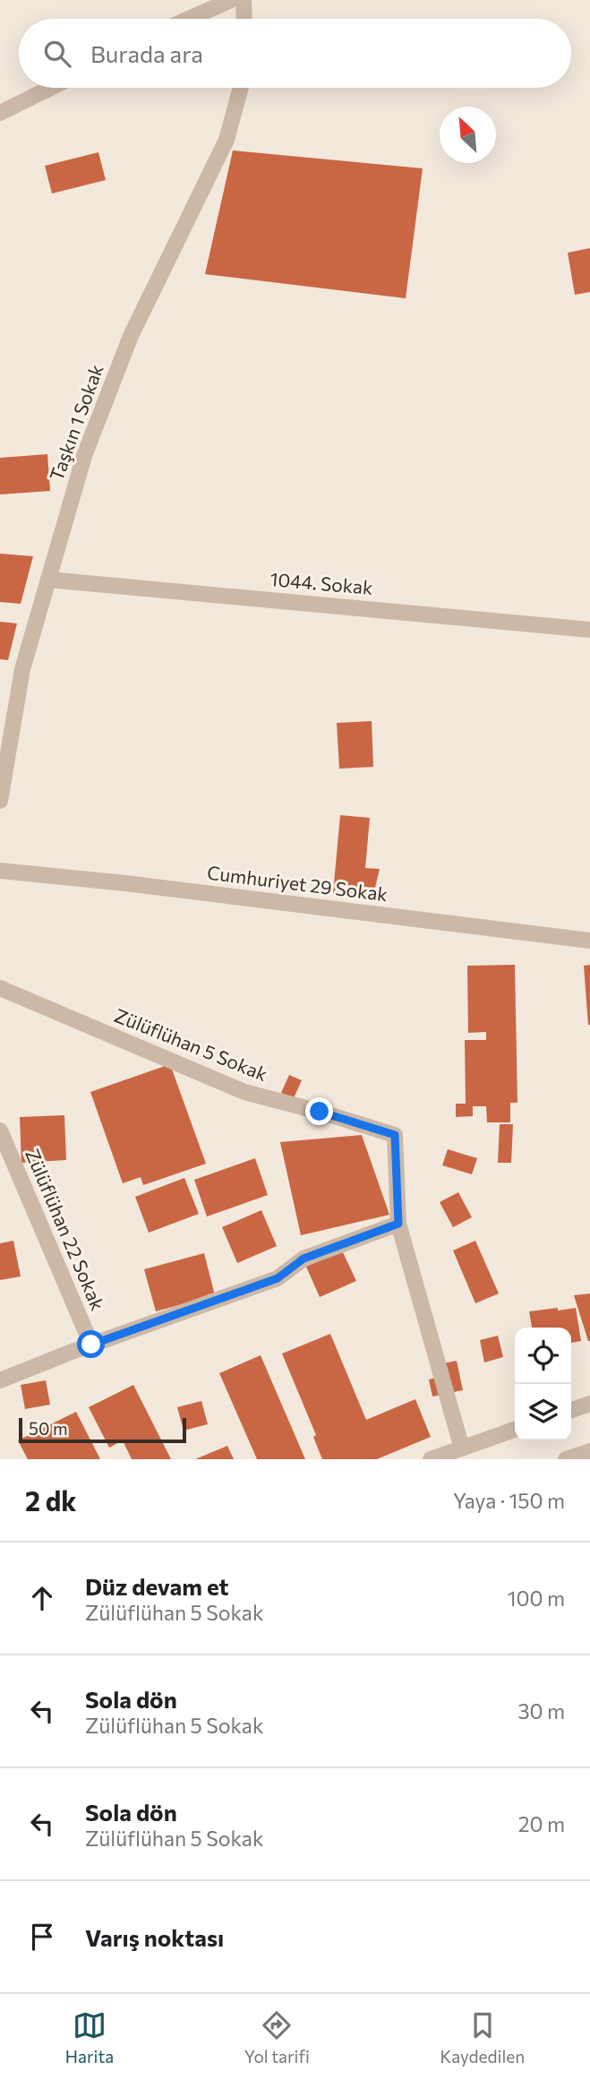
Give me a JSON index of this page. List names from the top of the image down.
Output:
{
  "streets": {
    "street": [
      "Taşkın 1 Sokak",
      "1044. Sokak",
      "Cumhuriyet 29 Sokak",
      "Zülüflühan 5 Sokak",
      "Zülüflühan 22 Sokak"
    ]
  },
  "crossings": [
    ["Taşkın 1 Sokak", "1044. Sokak"]
  ],
  "scale_bar": "50 m",
  "north": "top left",
  "page": {
    "search": "Burada ara",
    "scale": "50 m",
    "heading": ["2 dk", "Yaya · 150 m"],
    "list": [
      ["Düz devam et", "Zülüflühan 5 Sokak", "100 m"],
      ["Sola dön", "Zülüflühan 5 Sokak", "30 m"],
      ["Sola dön", "Zülüflühan 5 Sokak", "20 m"],
      "Varış noktası"
    ],
    "nav": ["Harita", "Yol tarifi", "Kaydedilen"]
  }
}
